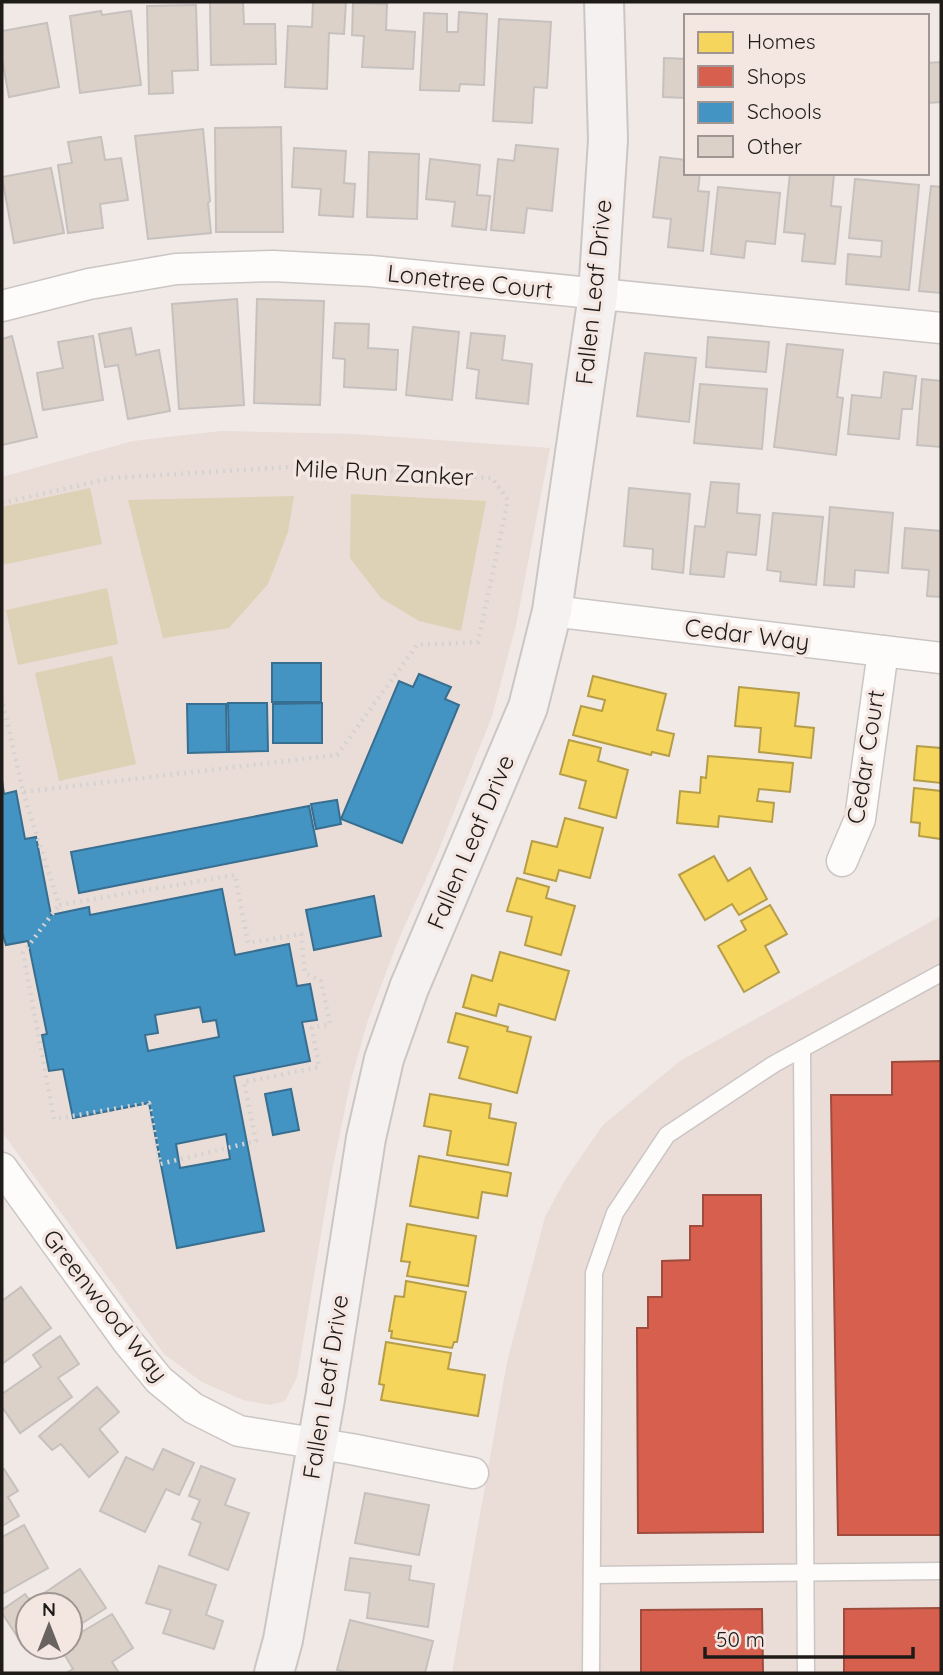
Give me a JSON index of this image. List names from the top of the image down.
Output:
{
  "streets": {
    "street": [
      "Lonetree Court",
      "Fallen Leaf Drive",
      "Cedar Way",
      "Cedar Court",
      "Greenwood Way"
    ],
    "path": ["Mile Run Zanker"]
  },
  "crossings": [
    ["Lonetree Court", "Fallen Leaf Drive"],
    ["Fallen Leaf Drive", "Cedar Way"],
    ["Fallen Leaf Drive", "Greenwood Way"],
    ["Cedar Way", "Cedar Court"]
  ],
  "legend": [
    "Homes",
    "Shops",
    "Schools",
    "Other"
  ],
  "scale_bar": "50 m",
  "north": "top"
}
